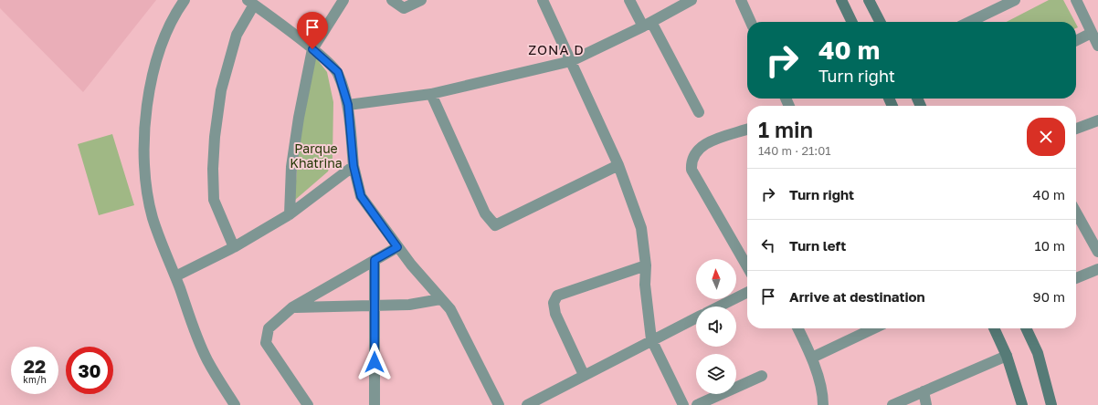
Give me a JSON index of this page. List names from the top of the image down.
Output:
{
  "districts": ["ZONA D"],
  "parks": ["Parque Khatrina"],
  "north": "top",
  "page": {
    "turn": ["40 m", "Turn right"],
    "heading": ["1 min", "140 m · 21:01"],
    "list": [
      {
        "name": "Turn right",
        "value": "40 m"
      },
      {
        "name": "Turn left",
        "value": "10 m"
      },
      {
        "name": "Arrive at destination",
        "value": "90 m"
      }
    ],
    "speed": "22 km/h",
    "limit": "30"
  }
}
